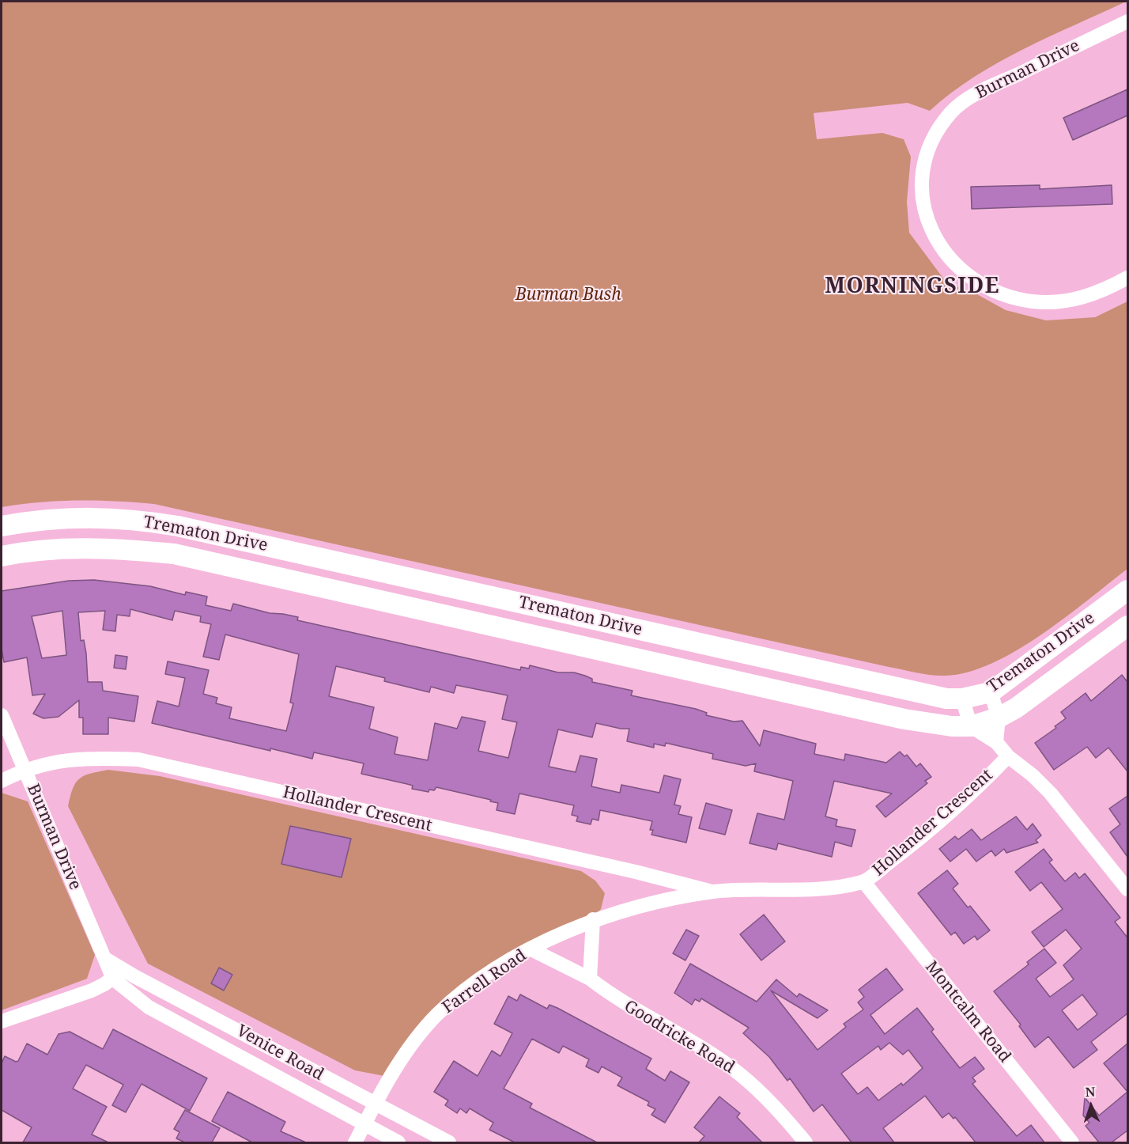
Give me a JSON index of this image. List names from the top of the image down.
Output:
{
  "streets": {
    "street": [
      "Burman Drive",
      "Trematon Drive",
      "Hollander Crescent",
      "Farrell Road",
      "Montcalm Road",
      "Goodricke Road",
      "Venice Road"
    ]
  },
  "crossings": [
    ["Burman Drive", "Hollander Crescent"],
    ["Burman Drive", "Venice Road"],
    ["Hollander Crescent", "Farrell Road"],
    ["Hollander Crescent", "Montcalm Road"],
    ["Farrell Road", "Goodricke Road"],
    ["Farrell Road", "Venice Road"]
  ],
  "districts": ["MORNINGSIDE"],
  "parks": ["Burman Bush"],
  "north": "top"
}
